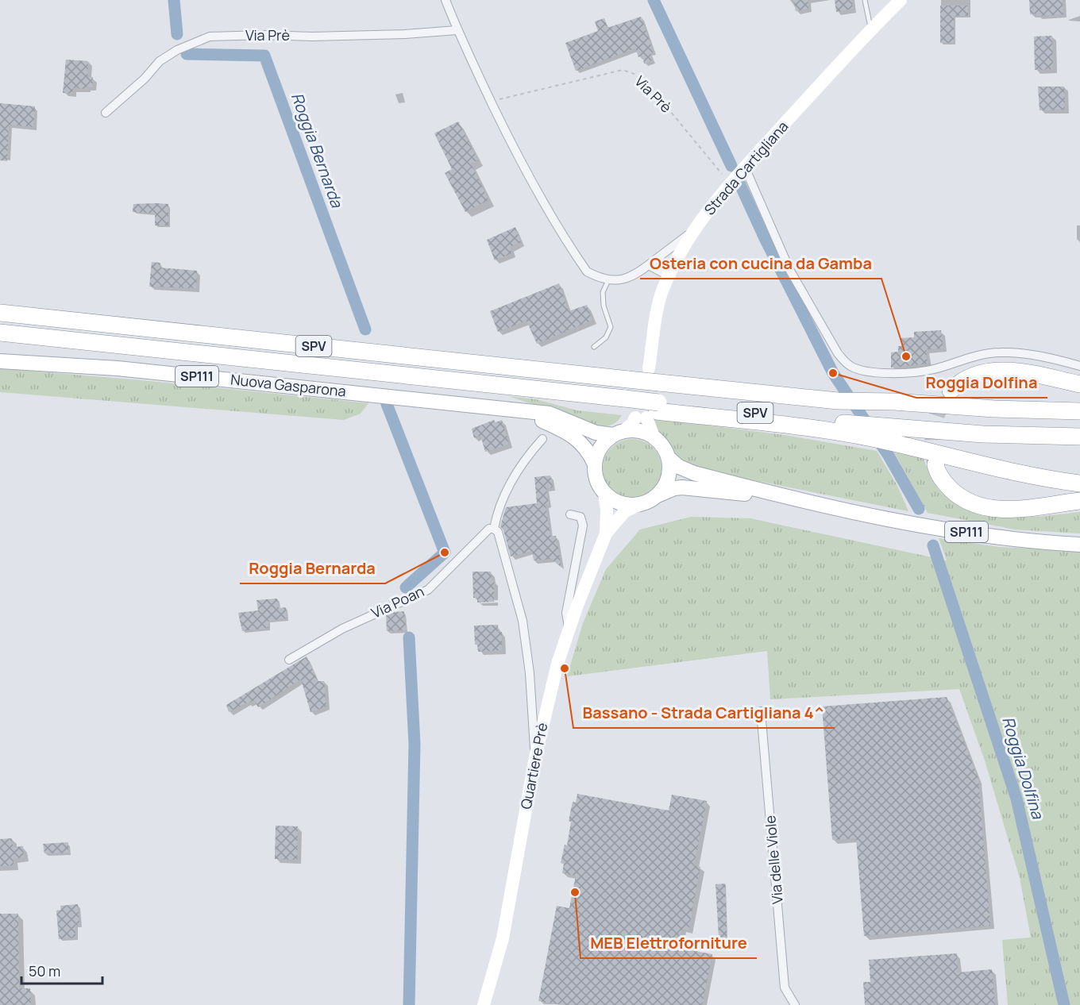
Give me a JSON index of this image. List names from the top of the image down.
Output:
{
  "streets": {
    "highway": ["SPV"],
    "main road": ["SP111", "Nuova Gasparona"],
    "street": [
      "Via Prè",
      "Strada Cartigliana",
      "Via Poan",
      "Quartiere Prè",
      "Via delle Viole"
    ]
  },
  "crossings": [
    ["Via Prè", "Strada Cartigliana"],
    ["SP111", "Nuova Gasparona"],
    ["SP111", "Quartiere Prè"],
    ["Nuova Gasparona", "Quartiere Prè"]
  ],
  "water": ["Roggia Bernarda", "Roggia Dolfina"],
  "places": [
    "Osteria con cucina da Gamba",
    "Roggia Dolfina",
    "Roggia Bernarda",
    "Bassano - Strada Cartigliana 4^",
    "MEB Elettroforniture"
  ],
  "scale_bar": "50 m"
}
